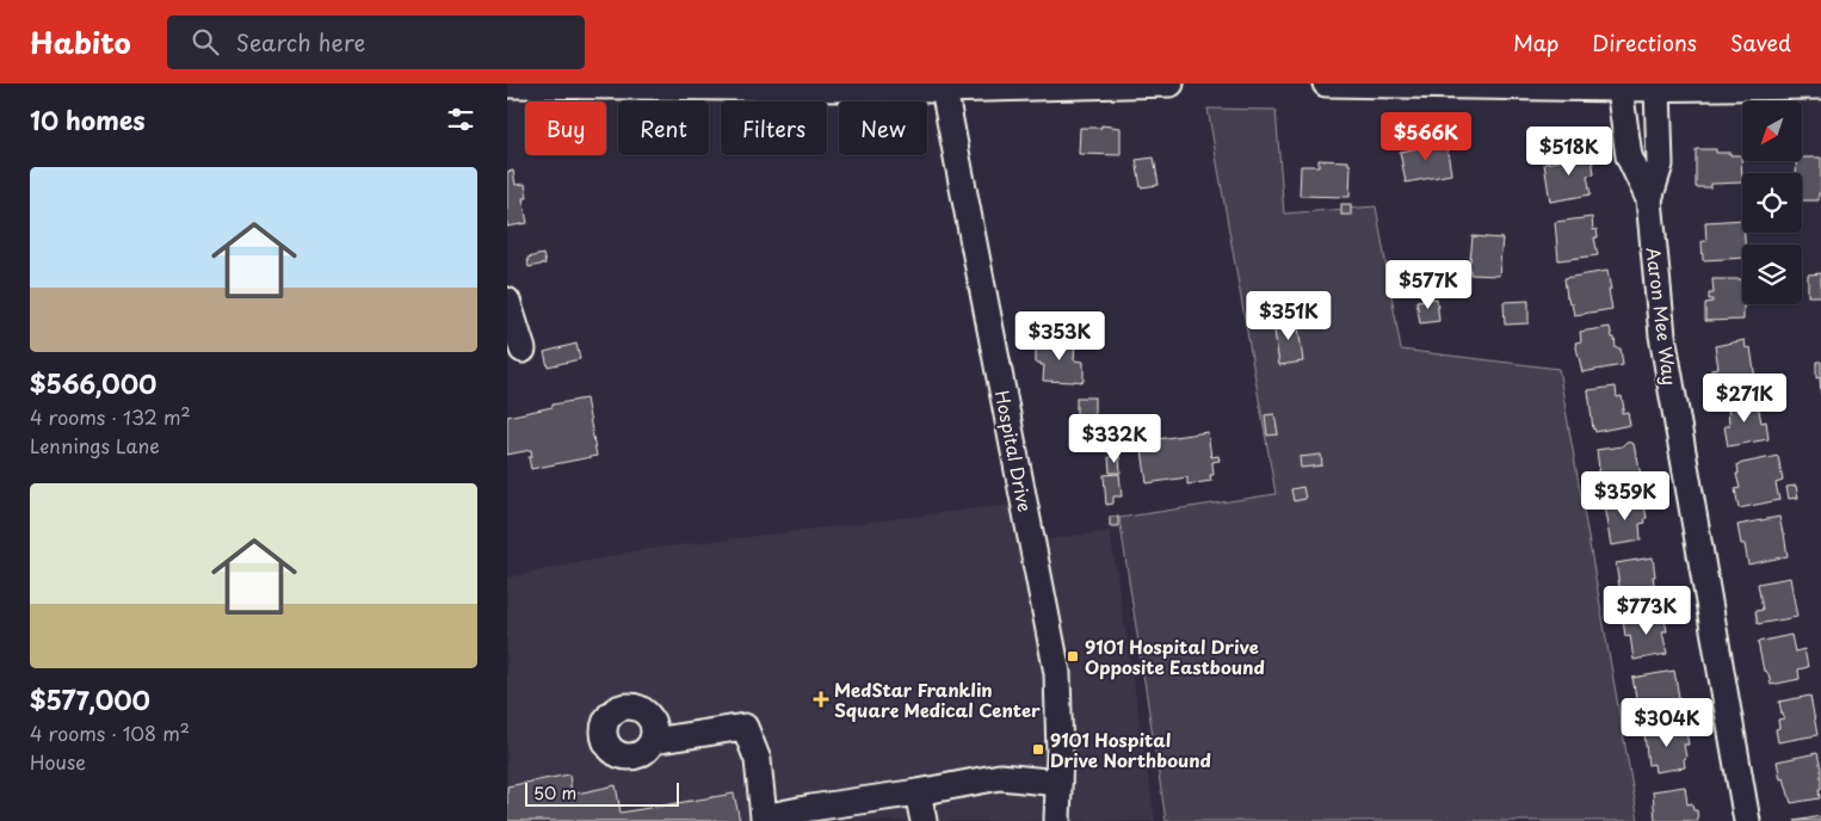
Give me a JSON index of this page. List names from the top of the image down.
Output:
{
  "streets": {
    "street": ["Aaron Mee Way", "Hospital Drive"]
  },
  "places": {
    "transit": ["9101 Hospital Drive Opposite Eastbound", "9101 Hospital Drive Northbound"],
    "health": ["MedStar Franklin Square Medical Center"]
  },
  "scale_bar": "50 m",
  "north": "bottom left",
  "page": {
    "header": "Habito",
    "search": "Search here",
    "nav": ["Map", "Directions", "Saved"],
    "heading": "10 homes",
    "chip": [
      "Buy",
      "Rent",
      "Filters",
      "New"
    ],
    "price": [
      "$566K",
      "$518K",
      "$577K",
      "$351K",
      "$353K",
      "$271K",
      "$332K",
      "$359K",
      "$773K",
      "$304K"
    ],
    "list": [
      {
        "name": "$566,000",
        "note": "4 rooms · 132 m² · Lennings Lane"
      },
      {
        "name": "$577,000",
        "note": "4 rooms · 108 m² · House"
      }
    ],
    "scale": "50 m"
  }
}
